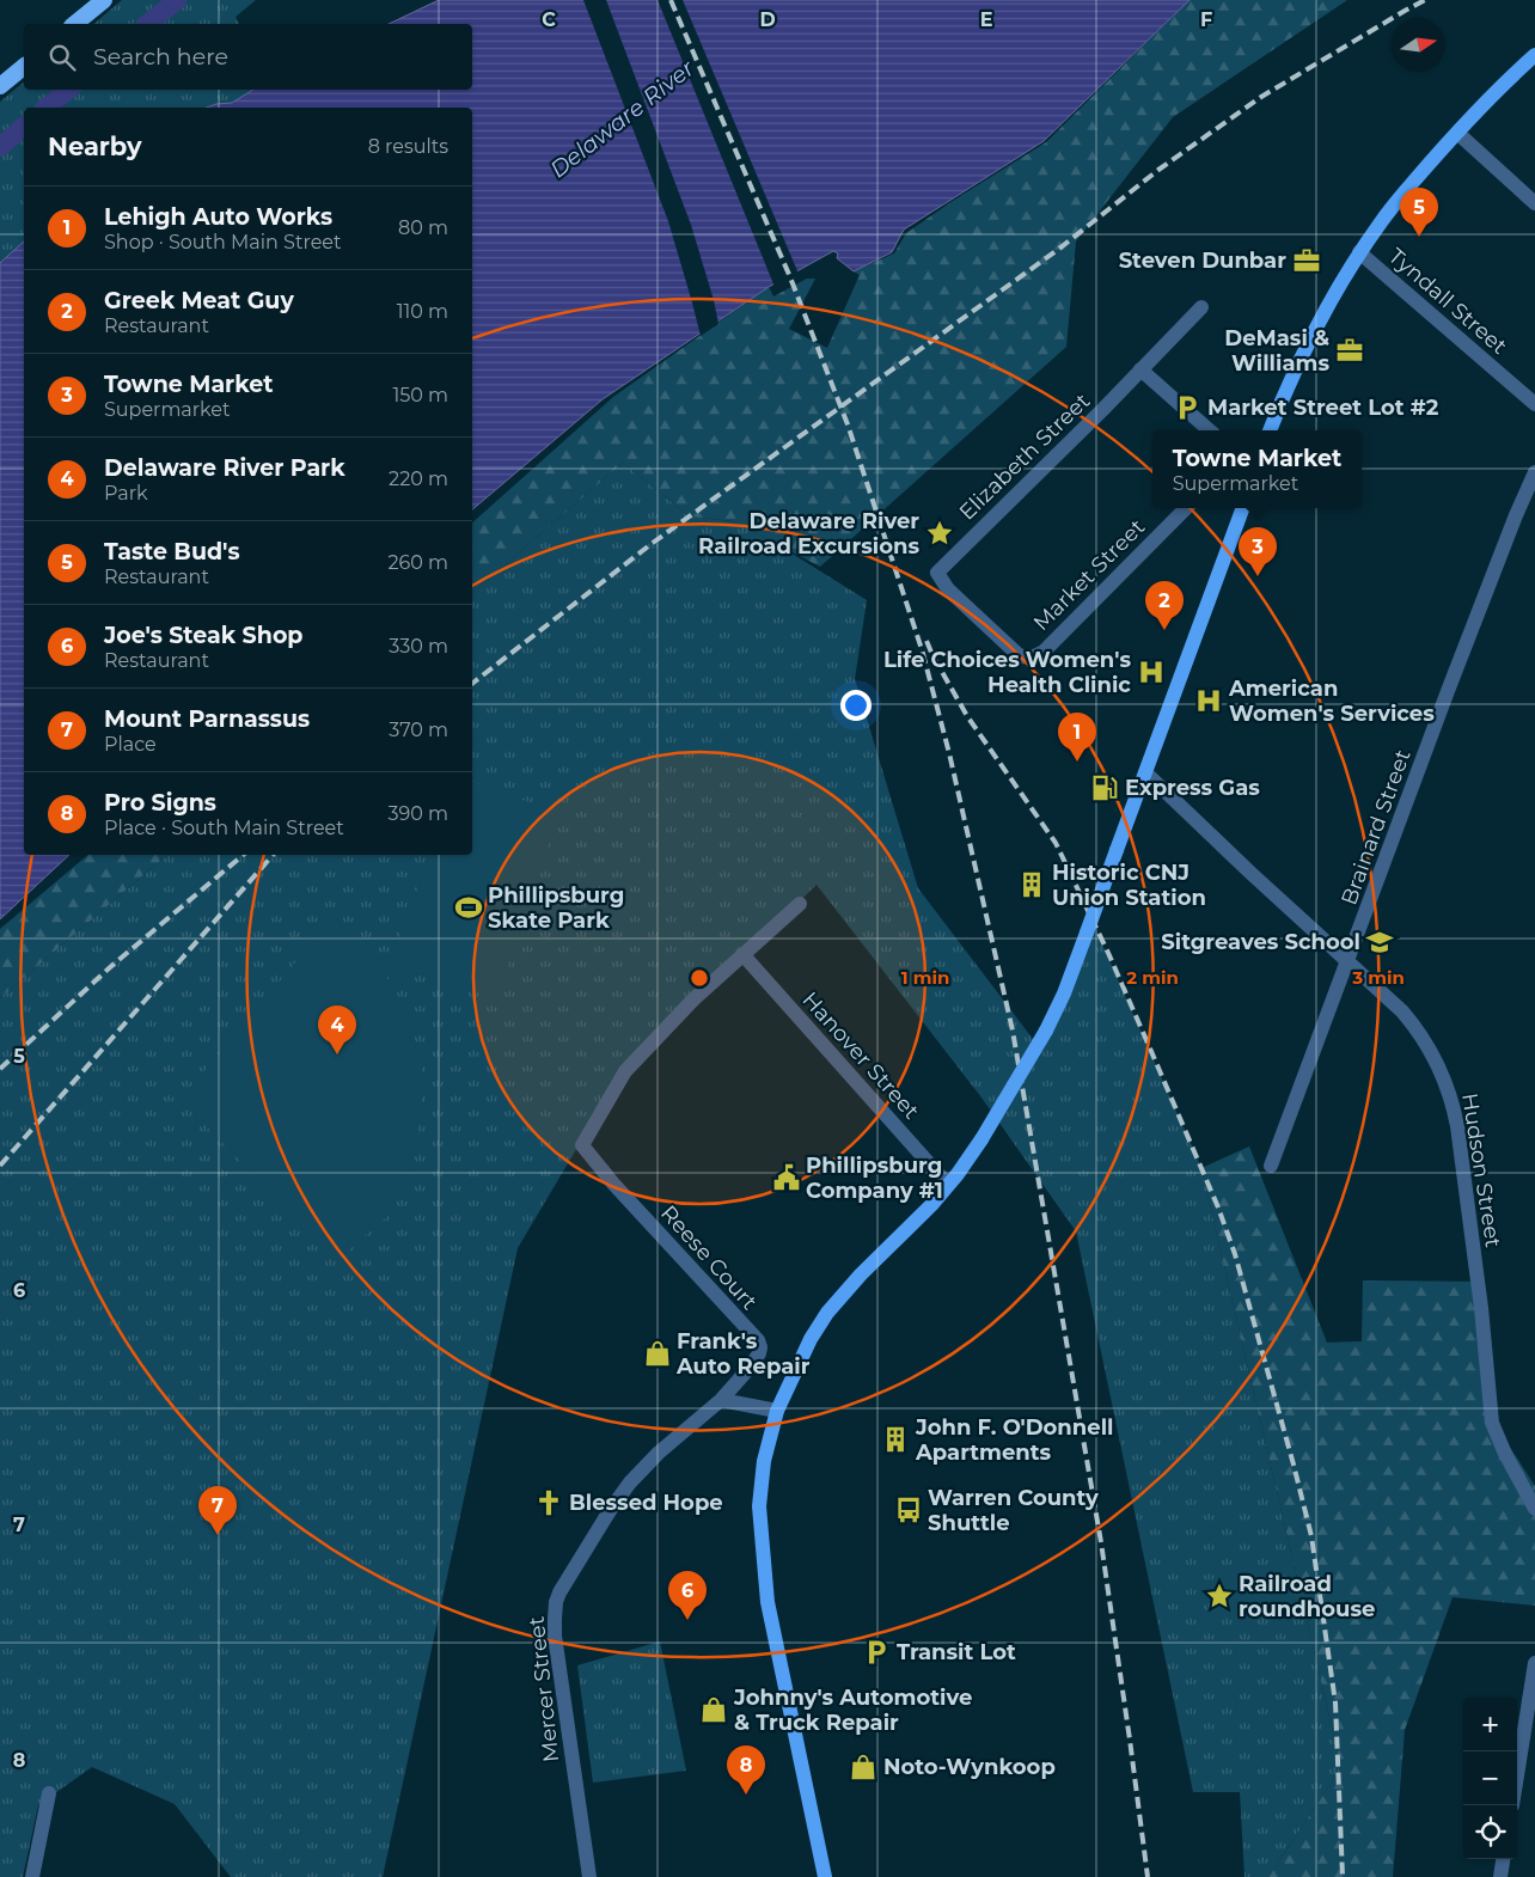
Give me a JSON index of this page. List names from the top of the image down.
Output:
{
  "streets": {
    "street": [
      "Tyndall Street",
      "Elizabeth Street",
      "Market Street",
      "Brainard Street",
      "Hanover Street",
      "Hudson Street",
      "Reese Court",
      "Mercer Street"
    ]
  },
  "crossings": [
    ["Elizabeth Street", "Market Street"],
    ["Brainard Street", "Hudson Street"],
    ["Hanover Street", "Reese Court"],
    ["Reese Court", "Mercer Street"]
  ],
  "water": ["Delaware River"],
  "places": {
    "office": ["Steven Dunbar", "DeMasi & Williams"],
    "parking": ["Market Street Lot #2", "Transit Lot"],
    "place": ["Delaware River Railroad Excursions", "Railroad roundhouse"],
    "hospital": ["Life Choices Women's Health Clinic", "American Women's Services"],
    "fuel station": ["Express Gas"],
    "building": ["Historic CNJ Union Station", "John F. O'Donnell Apartments"],
    "sports": ["Phillipsburg Skate Park"],
    "school or university": ["Sitgreaves School"],
    "public building": ["Phillipsburg Company #1"],
    "shop": ["Frank's Auto Repair", "Johnny's Automotive & Truck Repair", "Noto-Wynkoop"],
    "church": ["Blessed Hope"],
    "bus stop": ["Warren County Shuttle"]
  },
  "north": "right",
  "page": {
    "search": "Search here",
    "heading": ["Nearby", "8 results"],
    "list": [
      {
        "mark": "1",
        "name": "Lehigh Auto Works",
        "note": "Shop · South Main Street",
        "value": "80 m"
      },
      {
        "mark": "2",
        "name": "Greek Meat Guy",
        "note": "Restaurant",
        "value": "110 m"
      },
      {
        "mark": "3",
        "name": "Towne Market",
        "note": "Supermarket",
        "value": "150 m"
      },
      {
        "mark": "4",
        "name": "Delaware River Park",
        "note": "Park",
        "value": "220 m"
      },
      {
        "mark": "5",
        "name": "Taste Bud's",
        "note": "Restaurant",
        "value": "260 m"
      },
      {
        "mark": "6",
        "name": "Joe's Steak Shop",
        "note": "Restaurant",
        "value": "330 m"
      },
      {
        "mark": "7",
        "name": "Mount Parnassus",
        "note": "Place",
        "value": "370 m"
      },
      {
        "mark": "8",
        "name": "Pro Signs",
        "note": "Place · South Main Street",
        "value": "390 m"
      }
    ],
    "pins": [
      "5",
      "3",
      "2",
      "1",
      "4",
      "7",
      "6",
      "8"
    ],
    "popup": ["Towne Market", "Supermarket"],
    "map_buttons": ["+", "−"]
  },
  "grid": {
    "columns": [
      "C",
      "D",
      "E",
      "F"
    ],
    "rows": [
      "5",
      "6",
      "7",
      "8"
    ]
  },
  "rings": ["1 min", "2 min", "3 min"]
}
